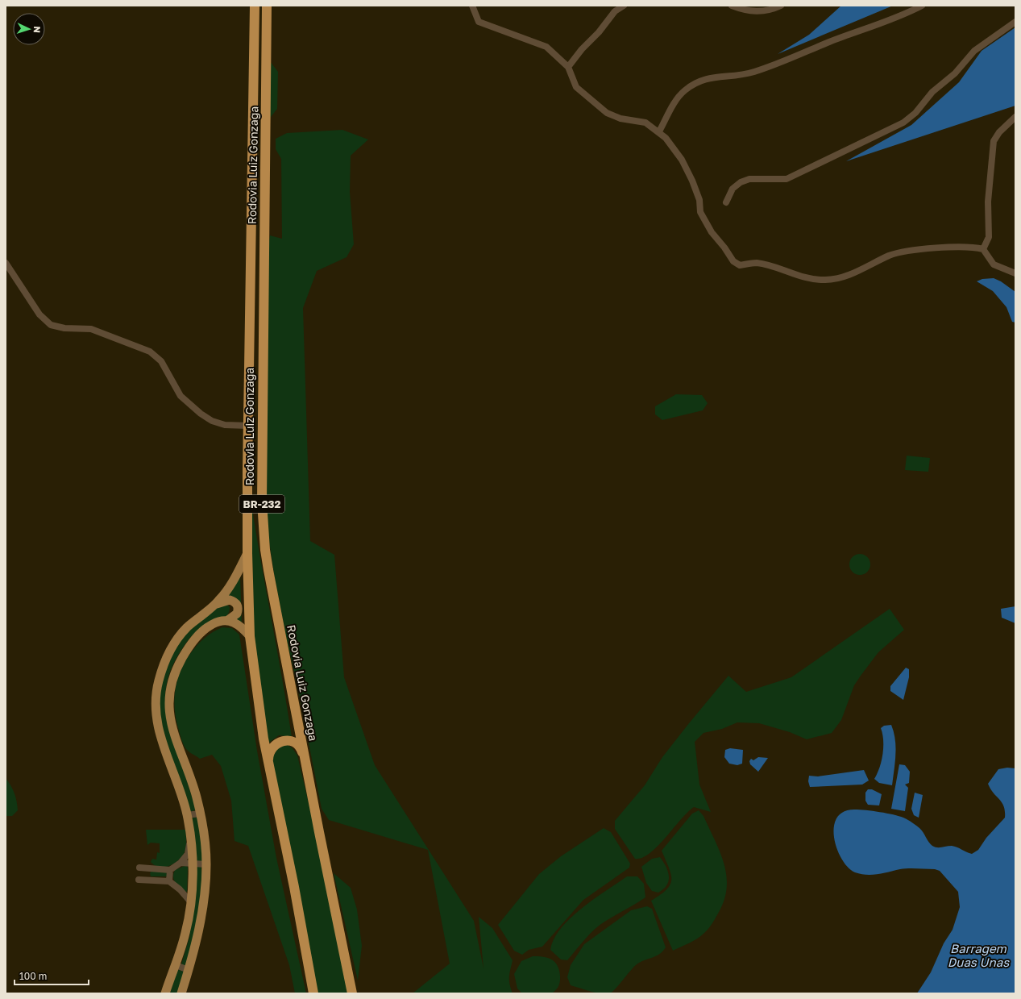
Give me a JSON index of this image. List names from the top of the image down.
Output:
{
  "streets": {
    "highway": ["Rodovia Luiz Gonzaga", "BR-232"]
  },
  "water": ["Barragem Duas Unas"],
  "scale_bar": "100 m",
  "north": "right"
}
